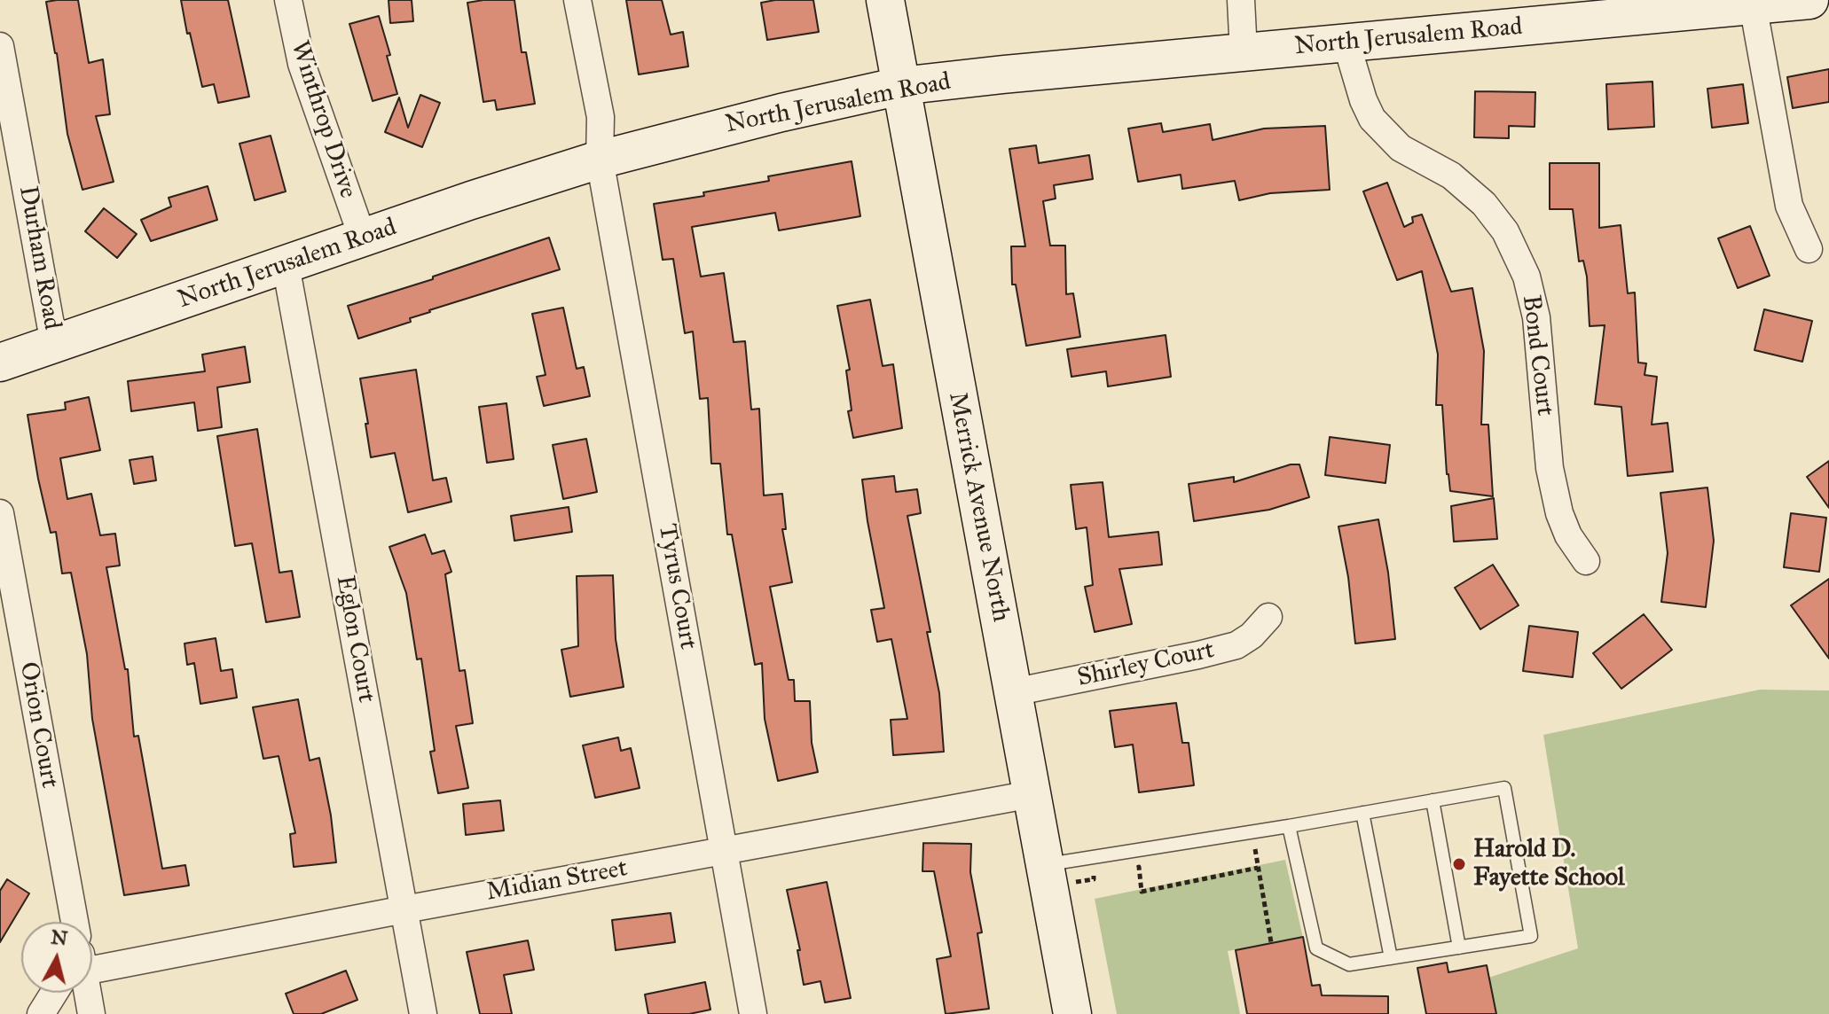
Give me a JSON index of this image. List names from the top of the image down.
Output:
{
  "streets": {
    "main road": ["North Jerusalem Road", "Merrick Avenue North"],
    "street": [
      "Winthrop Drive",
      "Durham Road",
      "Bond Court",
      "Tyrus Court",
      "Eglon Court",
      "Shirley Court",
      "Orion Court",
      "Midian Street"
    ]
  },
  "crossings": [
    ["North Jerusalem Road", "Winthrop Drive"],
    ["North Jerusalem Road", "Durham Road"],
    ["North Jerusalem Road", "Bond Court"],
    ["North Jerusalem Road", "Merrick Avenue North"],
    ["North Jerusalem Road", "Tyrus Court"],
    ["North Jerusalem Road", "Eglon Court"],
    ["Merrick Avenue North", "Shirley Court"],
    ["Merrick Avenue North", "Midian Street"],
    ["Tyrus Court", "Midian Street"],
    ["Eglon Court", "Midian Street"]
  ],
  "places": ["Harold D. Fayette School"],
  "north": "top"
}
